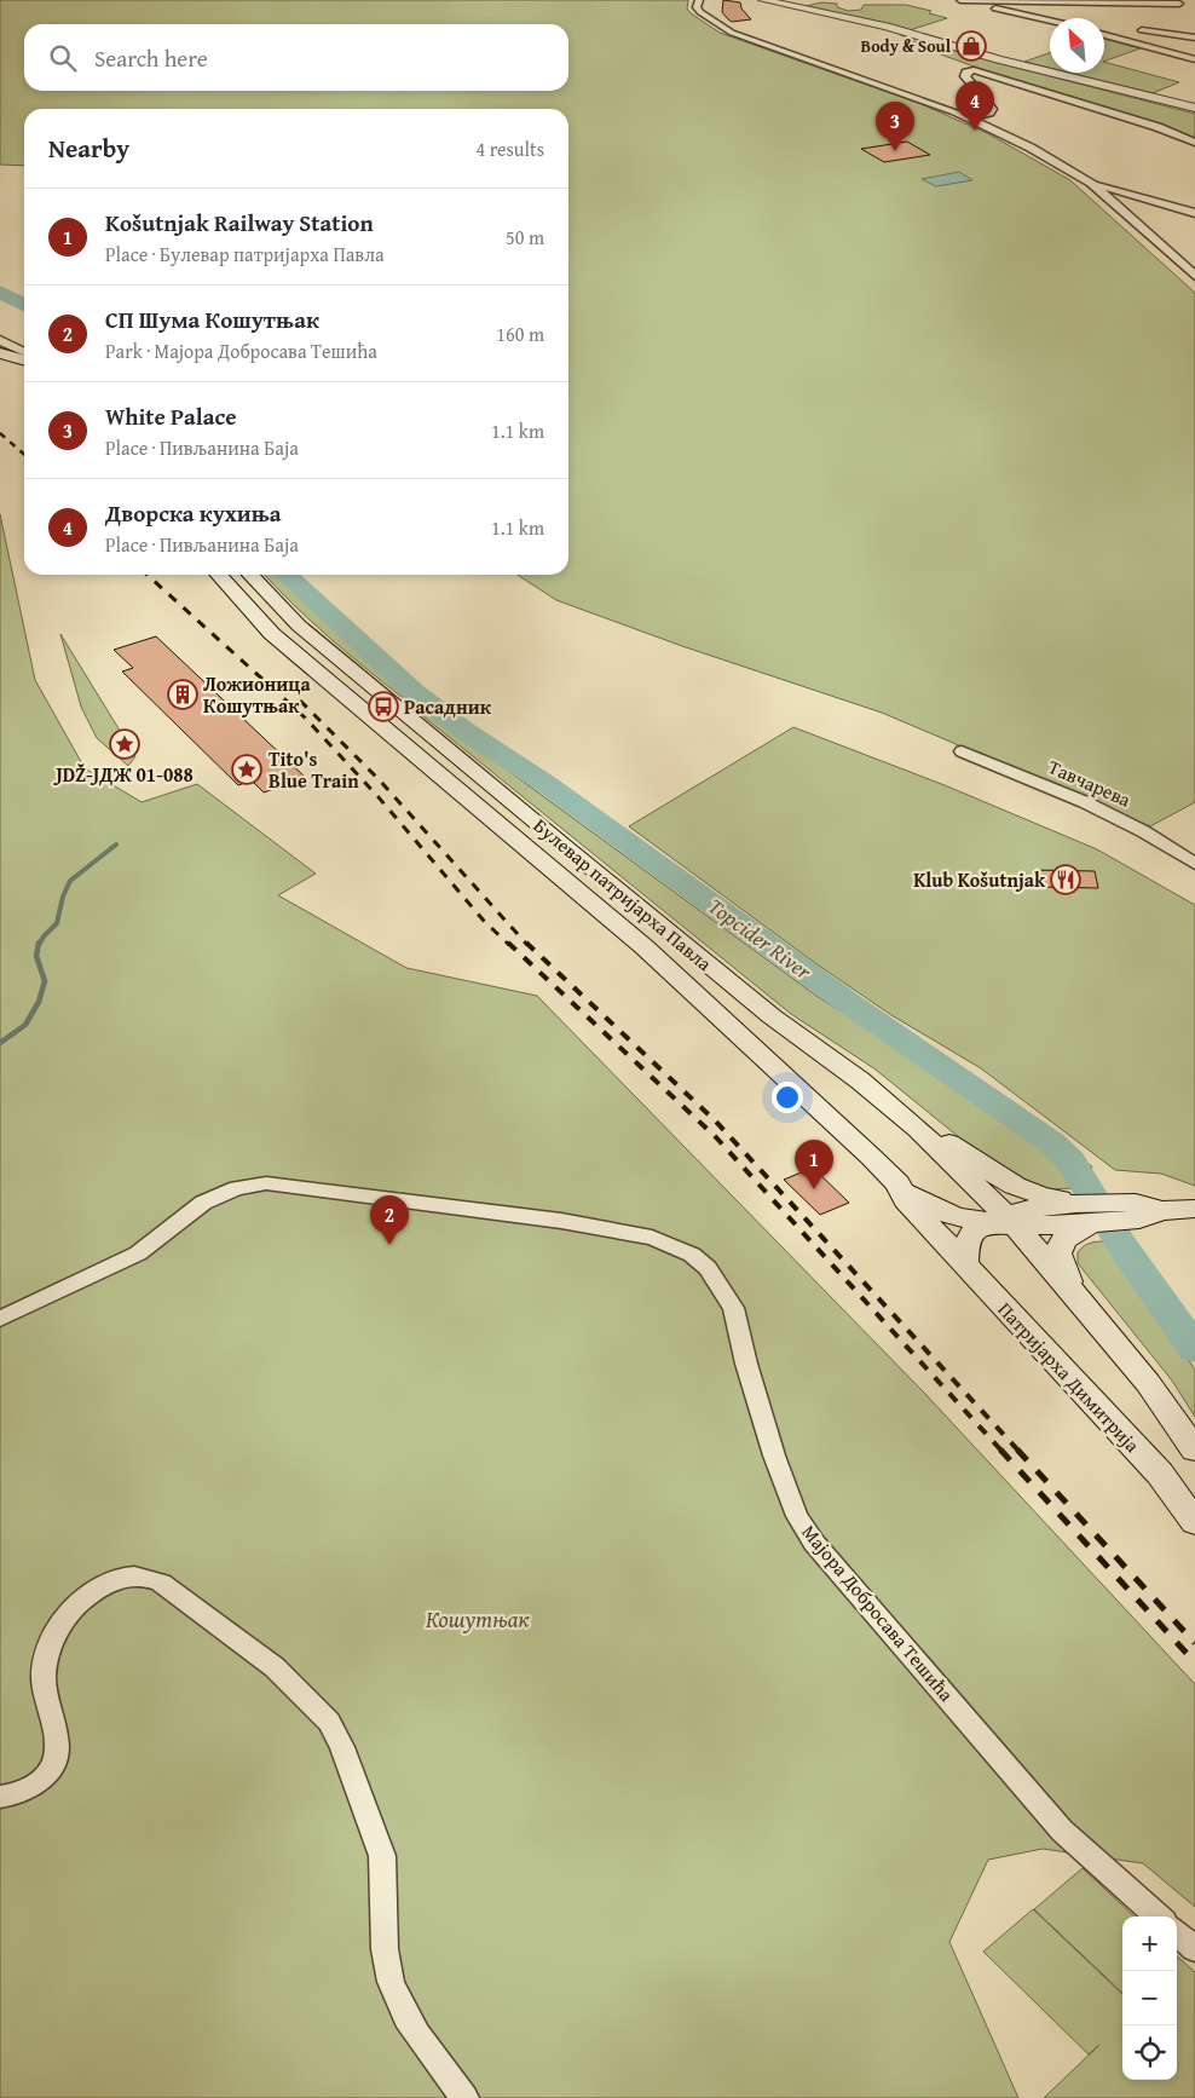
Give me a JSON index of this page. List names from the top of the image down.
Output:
{
  "streets": {
    "main road": ["Булевар патријарха Павла", "Патријарха Димитрија"],
    "street": ["Тавчарева", "Мајора Добросава Тешића"]
  },
  "crossings": [
    ["Булевар патријарха Павла", "Патријарха Димитрија"]
  ],
  "water": ["Topcider River"],
  "parks": ["Кошутњак"],
  "places": {
    "shop": ["Body & Soul"],
    "building": ["Ложионица Кошутњак"],
    "bus stop": ["Расадник"],
    "place": ["JDŽ-JДЖ 01-088", "Tito's Blue Train"],
    "restaurant": ["Klub Košutnjak"]
  },
  "north": "top left",
  "page": {
    "search": "Search here",
    "pins": [
      "4",
      "3",
      "1",
      "2"
    ],
    "heading": ["Nearby", "4 results"],
    "list": [
      {
        "mark": "1",
        "name": "Košutnjak Railway Station",
        "note": "Place · Булевар патријарха Павла",
        "value": "50 m"
      },
      {
        "mark": "2",
        "name": "СП Шума Кошутњак",
        "note": "Park · Мајора Добросава Тешића",
        "value": "160 m"
      },
      {
        "mark": "3",
        "name": "White Palace",
        "note": "Place · Пивљанина Баја",
        "value": "1.1 km"
      },
      {
        "mark": "4",
        "name": "Дворска кухиња",
        "note": "Place · Пивљанина Баја",
        "value": "1.1 km"
      }
    ],
    "map_buttons": ["+", "−"]
  }
}
